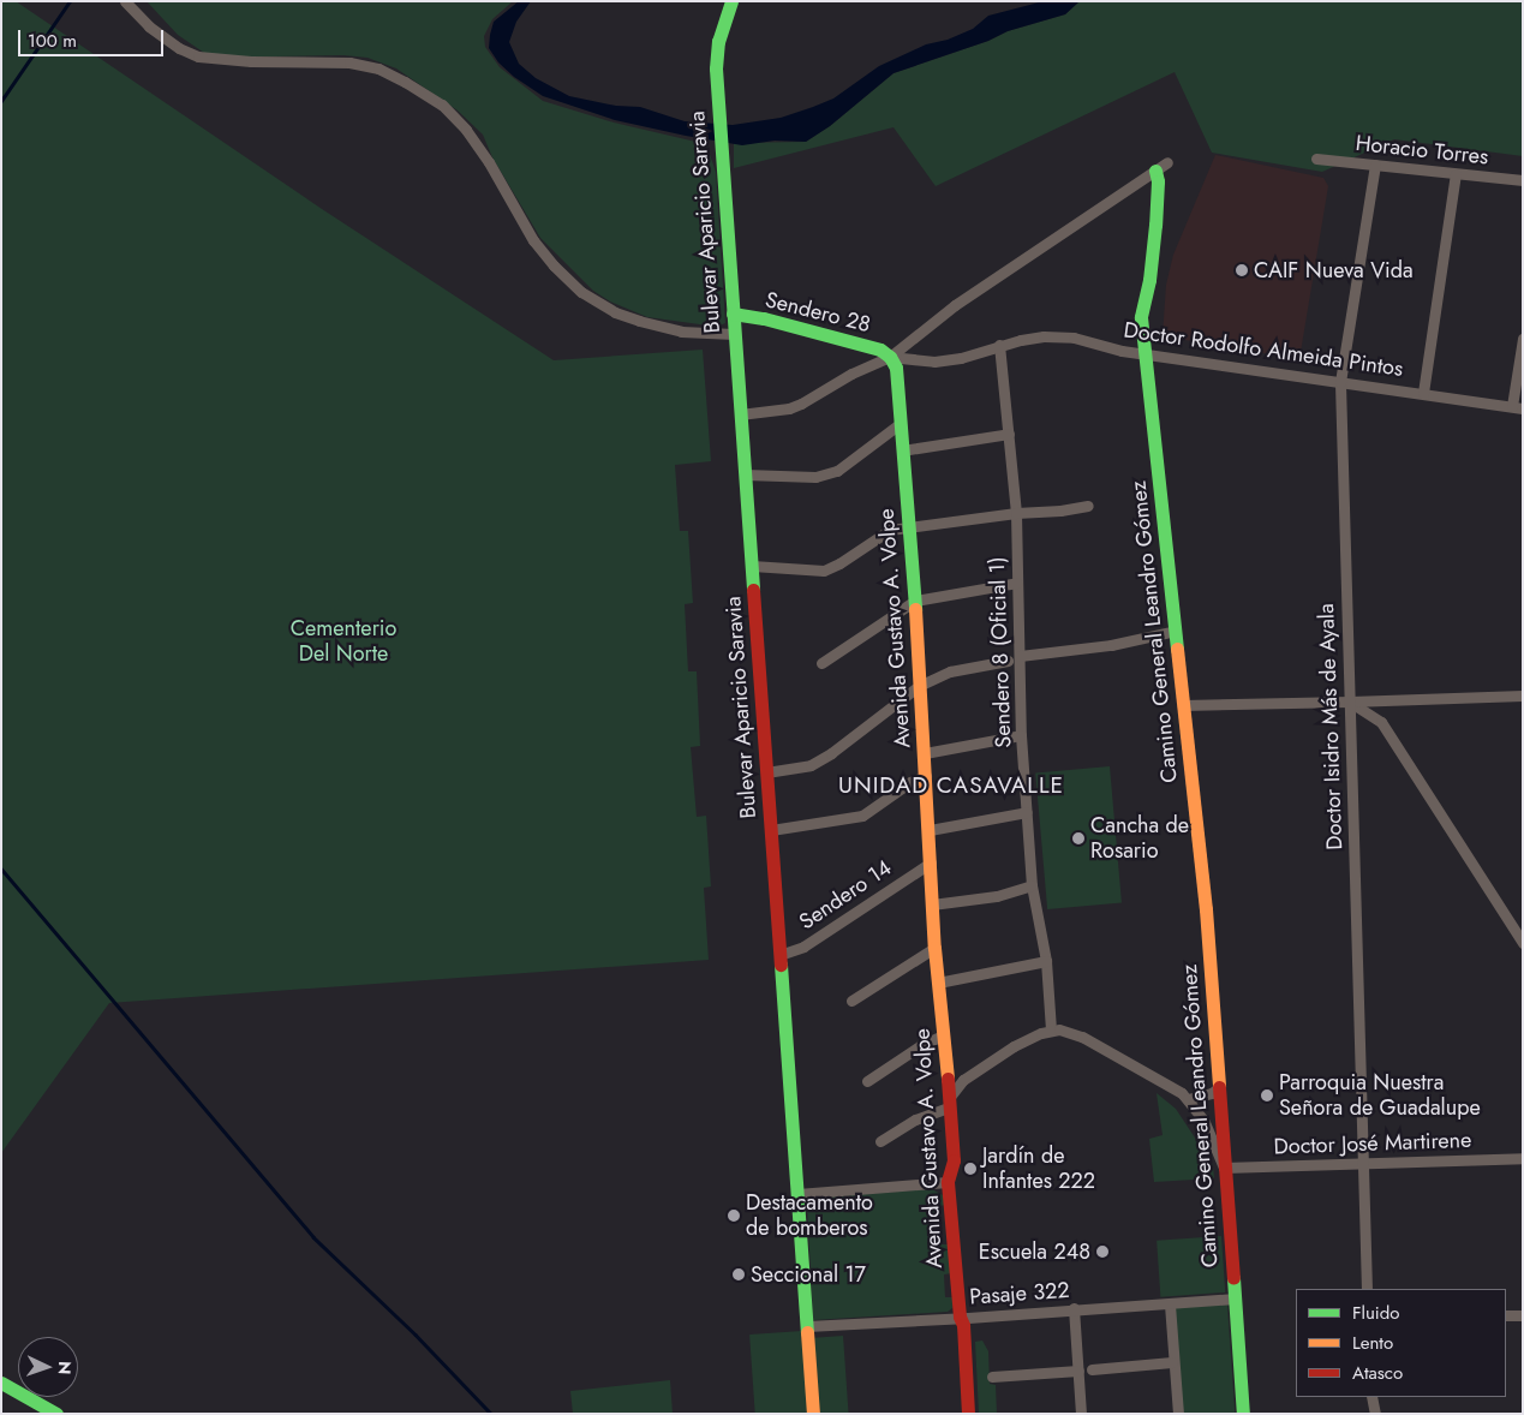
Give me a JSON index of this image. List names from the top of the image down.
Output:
{
  "streets": {
    "street": [
      "Horacio Torres",
      "Bulevar Aparicio Saravia",
      "Sendero 28",
      "Doctor Rodolfo Almeida Pintos",
      "Avenida Gustavo A. Volpe",
      "Camino General Leandro Gómez",
      "Sendero 8 (Oficial 1)",
      "Doctor Isidro Más de Ayala",
      "Sendero 14",
      "Doctor José Martirene",
      "Pasaje 322"
    ]
  },
  "crossings": [
    ["Horacio Torres", "Doctor Isidro Más de Ayala"],
    ["Bulevar Aparicio Saravia", "Sendero 28"],
    ["Bulevar Aparicio Saravia", "Sendero 14"],
    ["Bulevar Aparicio Saravia", "Pasaje 322"],
    ["Sendero 28", "Doctor Rodolfo Almeida Pintos"],
    ["Sendero 28", "Avenida Gustavo A. Volpe"],
    ["Doctor Rodolfo Almeida Pintos", "Avenida Gustavo A. Volpe"],
    ["Doctor Rodolfo Almeida Pintos", "Camino General Leandro Gómez"],
    ["Doctor Rodolfo Almeida Pintos", "Sendero 8 (Oficial 1)"],
    ["Doctor Rodolfo Almeida Pintos", "Doctor Isidro Más de Ayala"],
    ["Avenida Gustavo A. Volpe", "Sendero 14"],
    ["Avenida Gustavo A. Volpe", "Pasaje 322"],
    ["Camino General Leandro Gómez", "Doctor José Martirene"],
    ["Camino General Leandro Gómez", "Pasaje 322"],
    ["Doctor Isidro Más de Ayala", "Doctor José Martirene"]
  ],
  "districts": ["UNIDAD CASAVALLE"],
  "parks": ["Cementerio Del Norte"],
  "places": [
    "CAIF Nueva Vida",
    "Cancha de Rosario",
    "Parroquia Nuestra Señora de Guadalupe",
    "Jardín de Infantes 222",
    "Destacamento de bomberos",
    "Escuela 248",
    "Seccional 17"
  ],
  "legend": ["Fluido", "Lento", "Atasco"],
  "scale_bar": "100 m",
  "north": "right"
}
